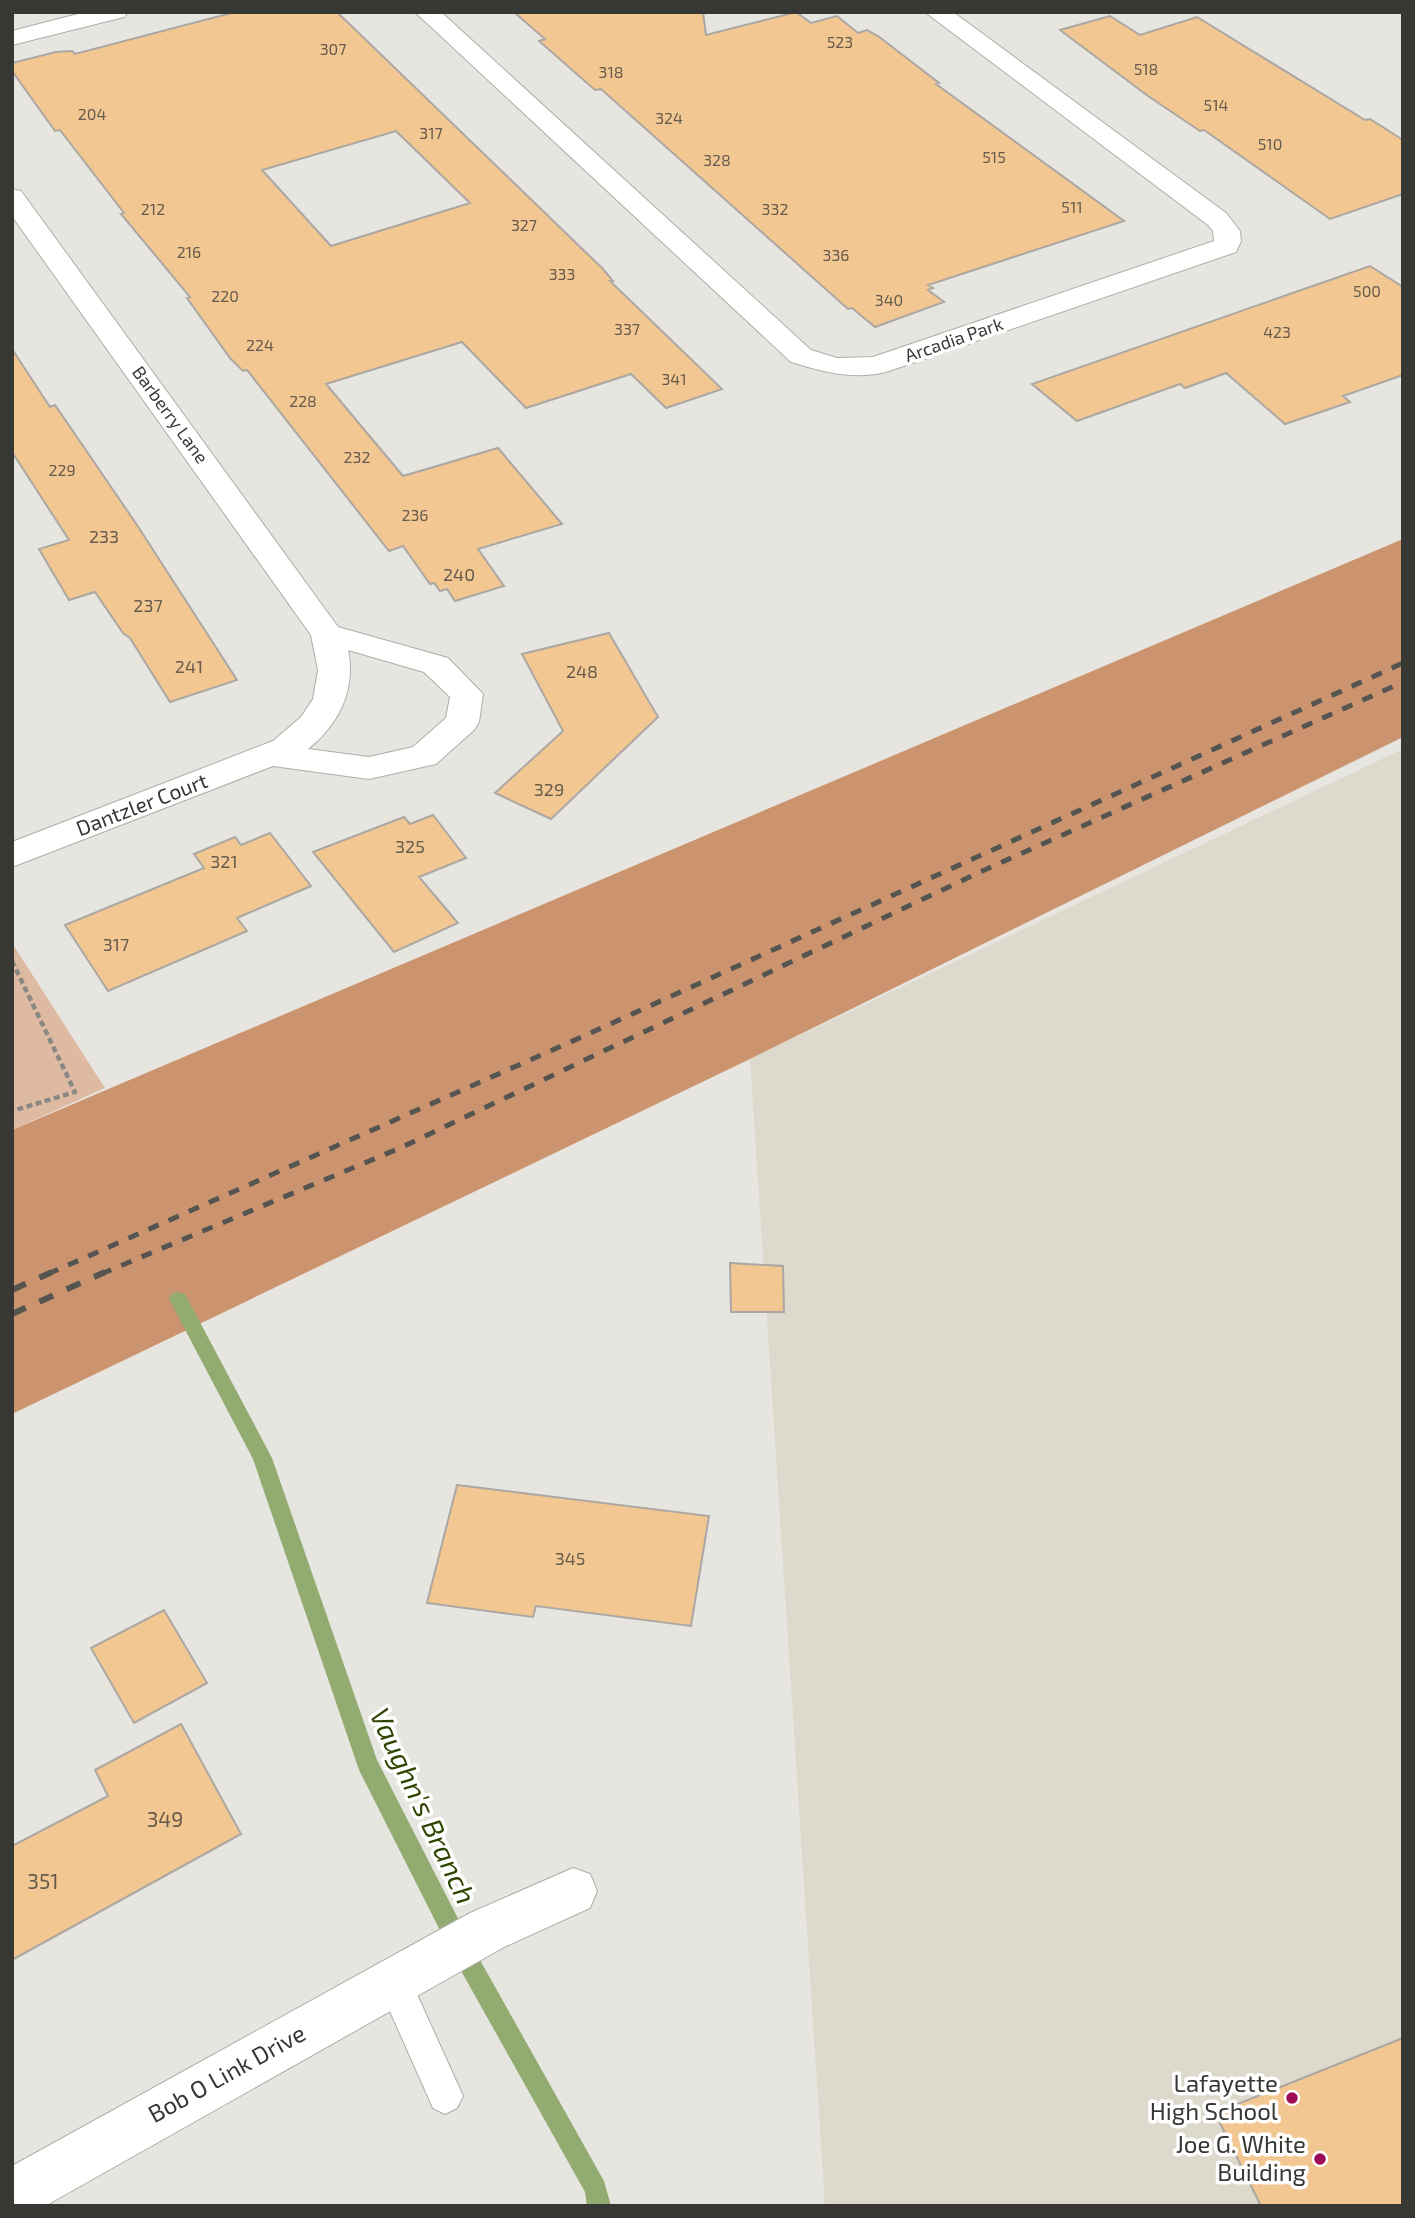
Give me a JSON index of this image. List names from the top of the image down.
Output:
{
  "streets": {
    "street": [
      "Arcadia Park",
      "Barberry Lane",
      "Dantzler Court",
      "Bob O Link Drive"
    ]
  },
  "crossings": [
    ["Barberry Lane", "Dantzler Court"]
  ],
  "water": ["Vaughn's Branch"],
  "places": ["Lafayette High School", "Joe G. White Building"],
  "house_numbers": [
    "523",
    "307",
    "518",
    "318",
    "514",
    "204",
    "324",
    "317",
    "510",
    "515",
    "328",
    "511",
    "212",
    "332",
    "327",
    "216",
    "336",
    "333",
    "500",
    "220",
    "340",
    "337",
    "423",
    "224",
    "341",
    "228",
    "232",
    "229",
    "236",
    "233",
    "240",
    "237",
    "241",
    "248",
    "329",
    "325",
    "321",
    "317",
    "345",
    "349",
    "351"
  ]
}
